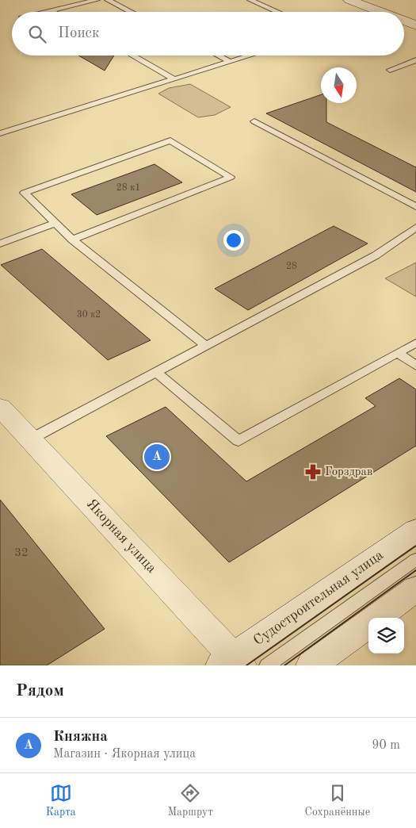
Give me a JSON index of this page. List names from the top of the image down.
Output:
{
  "streets": {
    "street": ["Якорная улица", "Судостроительная улица"]
  },
  "crossings": [
    ["Якорная улица", "Судостроительная улица"]
  ],
  "places": {
    "pharmacy": ["Горздрав"]
  },
  "house_numbers": [
    "28 к1",
    "28",
    "30 к2",
    "32"
  ],
  "north": "bottom",
  "page": {
    "search": "Поиск",
    "pins": "A",
    "heading": "Рядом",
    "list": [
      {
        "mark": "A",
        "name": "Княжна",
        "note": "Магазин · Якорная улица",
        "value": "90 m"
      }
    ],
    "nav": ["Карта", "Маршрут", "Сохранённые"]
  }
}
